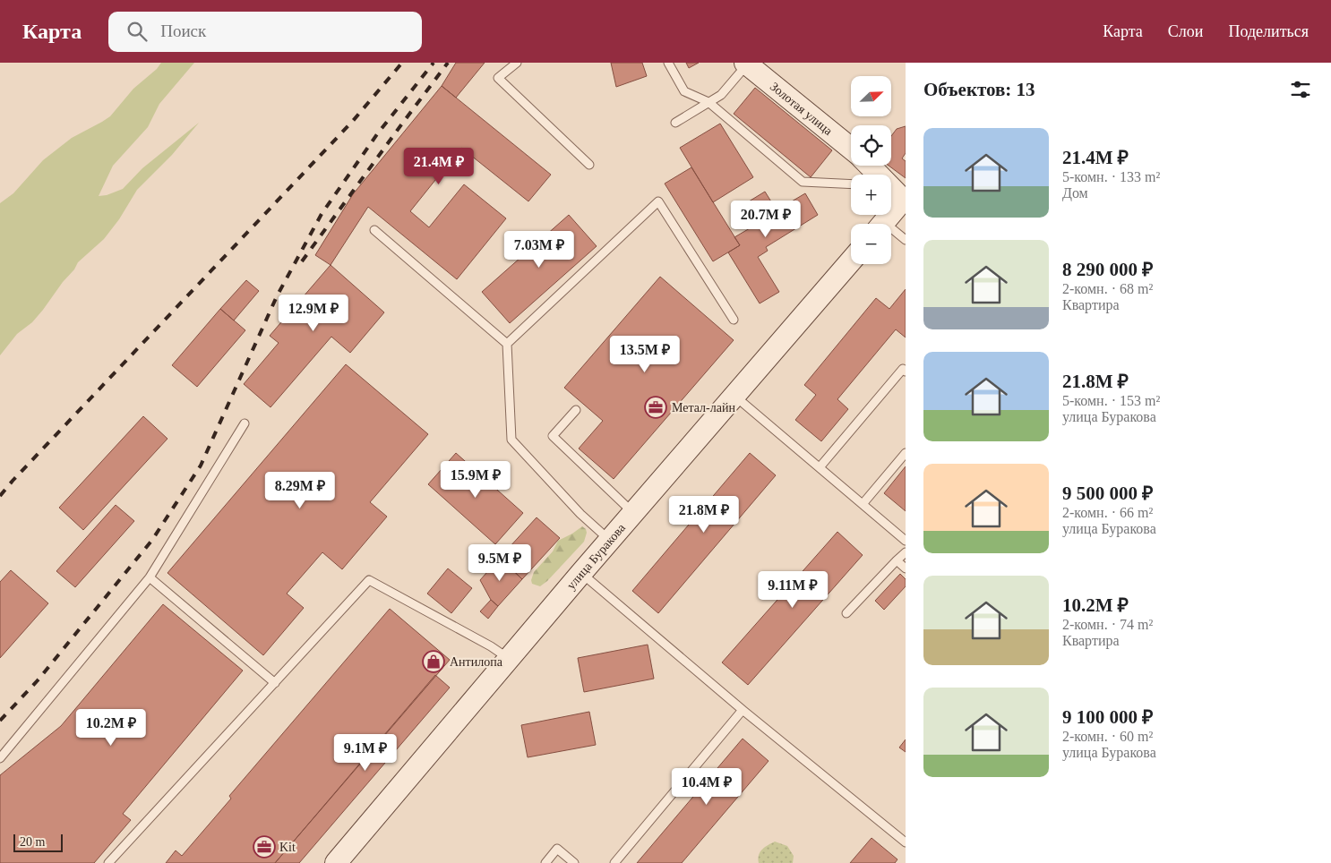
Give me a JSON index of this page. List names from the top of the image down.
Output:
{
  "streets": {
    "street": ["Золотая улица", "улица Буракова"]
  },
  "places": {
    "office": ["Метал-лайн", "Kit"],
    "shop": ["Антилопа"]
  },
  "scale_bar": "20 m",
  "north": "top right",
  "page": {
    "header": "Карта",
    "search": "Поиск",
    "nav": ["Карта", "Слои", "Поделиться"],
    "heading": "Объектов: 13",
    "map_buttons": ["+", "−"],
    "list": [
      {
        "name": "21.4M ₽",
        "note": "5-комн. · 133 m² · Дом"
      },
      {
        "name": "8 290 000 ₽",
        "note": "2-комн. · 68 m² · Квартира"
      },
      {
        "name": "21.8M ₽",
        "note": "5-комн. · 153 m² · улица Буракова"
      },
      {
        "name": "9 500 000 ₽",
        "note": "2-комн. · 66 m² · улица Буракова"
      },
      {
        "name": "10.2M ₽",
        "note": "2-комн. · 74 m² · Квартира"
      },
      {
        "name": "9 100 000 ₽",
        "note": "2-комн. · 60 m² · улица Буракова"
      }
    ],
    "price": [
      "21.4M ₽",
      "20.7M ₽",
      "7.03M ₽",
      "12.9M ₽",
      "13.5M ₽",
      "15.9M ₽",
      "8.29M ₽",
      "21.8M ₽",
      "9.5M ₽",
      "9.11M ₽",
      "10.2M ₽",
      "9.1M ₽",
      "10.4M ₽"
    ],
    "scale": "20 m"
  }
}
